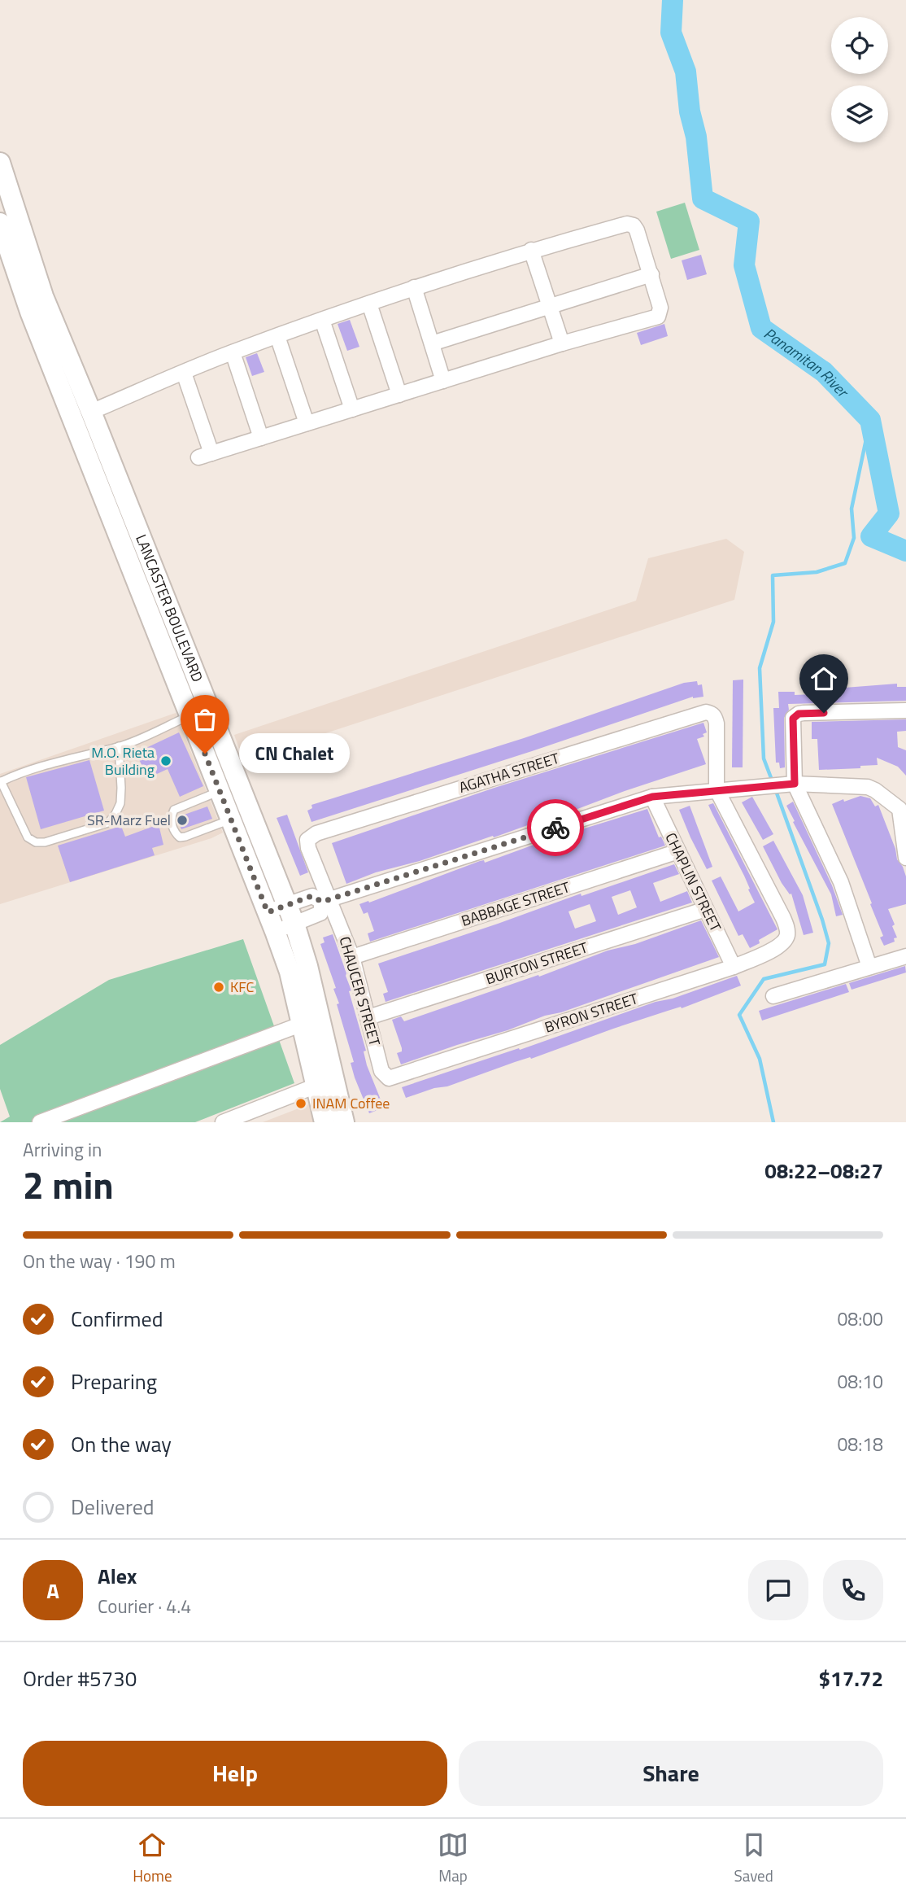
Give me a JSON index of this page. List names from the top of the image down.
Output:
{
  "streets": {
    "main road": ["LANCASTER BOULEVARD"],
    "street": [
      "AGATHA STREET",
      "CHAPLIN STREET",
      "BABBAGE STREET",
      "BURTON STREET",
      "CHAUCER STREET",
      "BYRON STREET"
    ]
  },
  "crossings": [
    ["AGATHA STREET", "CHAUCER STREET"],
    ["AGATHA STREET", "BYRON STREET"],
    ["CHAPLIN STREET", "BABBAGE STREET"],
    ["CHAPLIN STREET", "BURTON STREET"],
    ["CHAPLIN STREET", "BYRON STREET"],
    ["BABBAGE STREET", "CHAUCER STREET"],
    ["BURTON STREET", "CHAUCER STREET"],
    ["CHAUCER STREET", "BYRON STREET"]
  ],
  "water": ["Panamitan River"],
  "places": [
    "CN Chalet",
    "M.O. Rieta Building",
    "SR-Marz Fuel",
    "KFC",
    "INAM Coffee"
  ],
  "page": {
    "bubble": "CN Chalet",
    "heading": ["2 min", "Arriving in", "08:22–08:27"],
    "panel": [
      "Alex",
      "Courier · 4.4",
      "Order #5730",
      "$17.72"
    ],
    "bar": "On the way · 190 m",
    "list": [
      ["Confirmed", "08:00"],
      ["Preparing", "08:10"],
      ["On the way", "08:18"],
      "Delivered"
    ],
    "round": "A",
    "buttons": ["Help", "Share"],
    "tabs": ["Home", "Map", "Saved"]
  }
}
